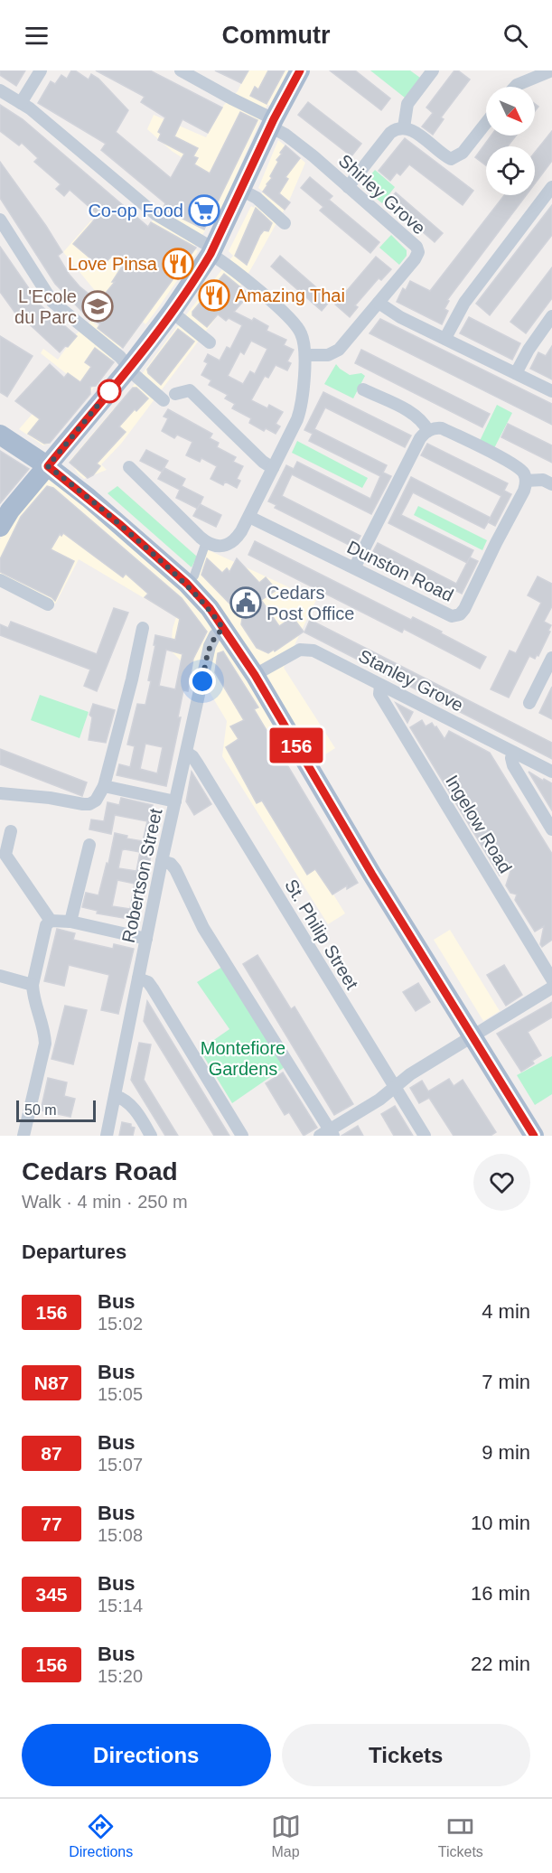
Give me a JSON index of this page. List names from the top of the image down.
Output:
{
  "streets": {
    "street": [
      "Shirley Grove",
      "Dunston Road",
      "Stanley Grove",
      "Ingelow Road",
      "Robertson Street",
      "St. Philip Street"
    ]
  },
  "crossings": [
    ["Stanley Grove", "Ingelow Road"],
    ["Robertson Street", "St. Philip Street"]
  ],
  "parks": ["Montefiore Gardens"],
  "places": {
    "supermarket": ["Co-op Food"],
    "restaurant": ["Love Pinsa", "Amazing Thai"],
    "school or university": ["L'Ecole du Parc"],
    "public building": ["Cedars Post Office"]
  },
  "lines": ["bus line 156"],
  "scale_bar": "50 m",
  "north": "bottom right",
  "page": {
    "header": "Commutr",
    "on_map": "156",
    "scale": "50 m",
    "heading": [
      ["Cedars Road", "Walk · 4 min · 250 m"],
      "Departures"
    ],
    "list": [
      {
        "mark": "156",
        "name": "Bus",
        "note": "15:02",
        "value": "4 min"
      },
      {
        "mark": "N87",
        "name": "Bus",
        "note": "15:05",
        "value": "7 min"
      },
      {
        "mark": "87",
        "name": "Bus",
        "note": "15:07",
        "value": "9 min"
      },
      {
        "mark": "77",
        "name": "Bus",
        "note": "15:08",
        "value": "10 min"
      },
      {
        "mark": "345",
        "name": "Bus",
        "note": "15:14",
        "value": "16 min"
      },
      {
        "mark": "156",
        "name": "Bus",
        "note": "15:20",
        "value": "22 min"
      }
    ],
    "buttons": ["Directions", "Tickets"],
    "tabs": ["Directions", "Map", "Tickets"]
  }
}
